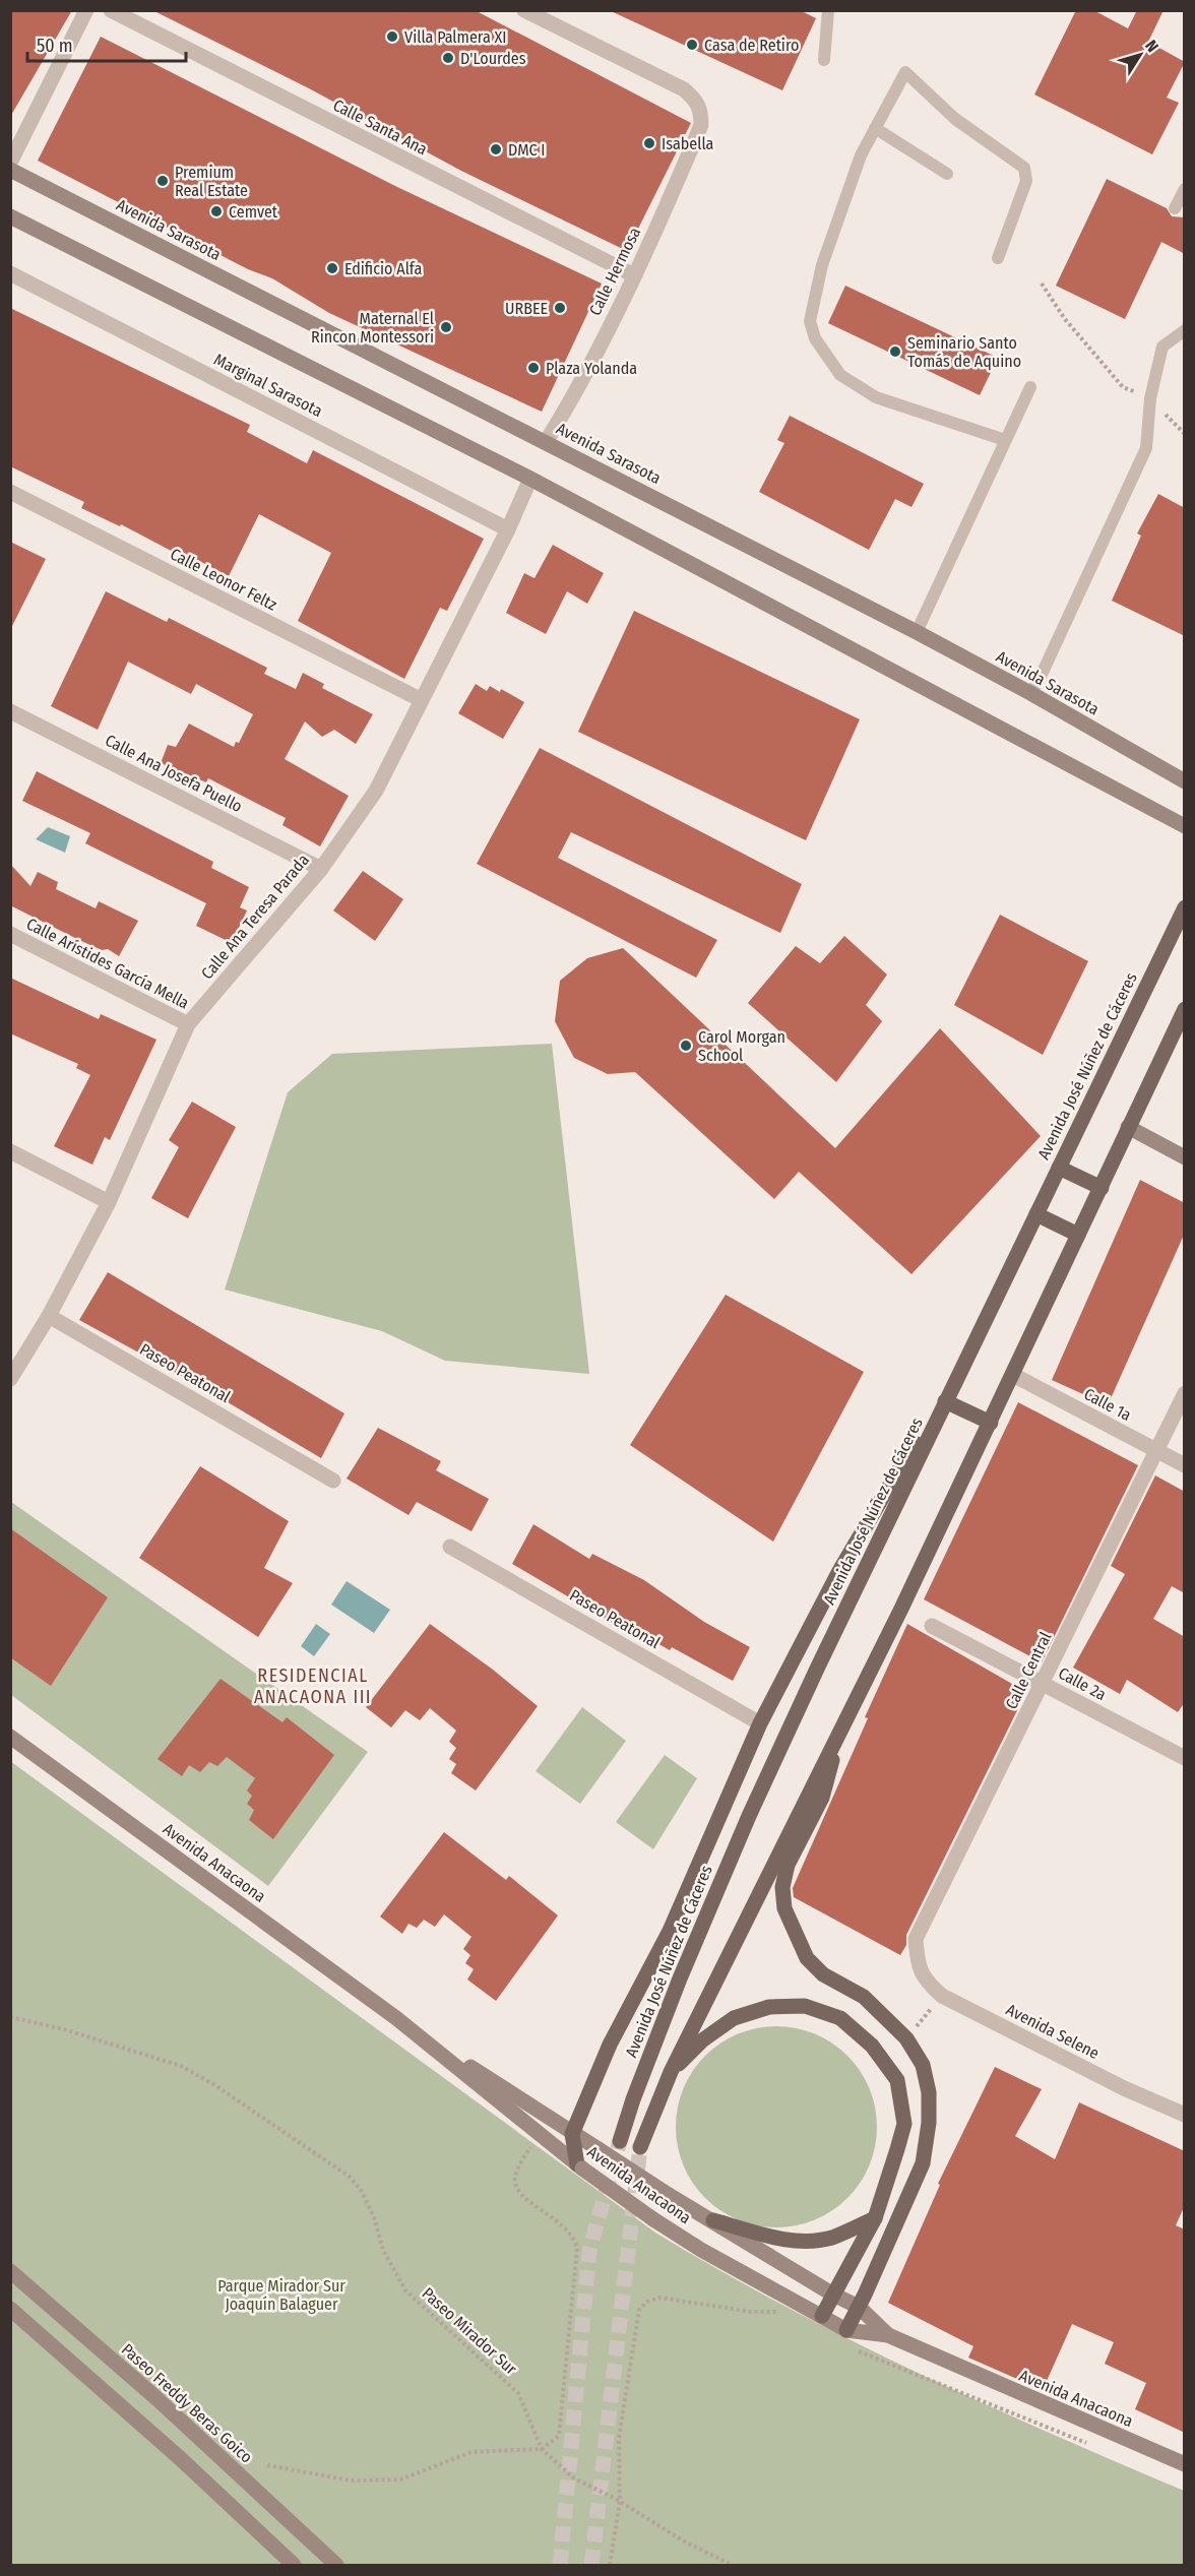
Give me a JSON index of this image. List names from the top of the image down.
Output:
{
  "streets": {
    "main road": [
      "Avenida Sarasota",
      "Avenida José Núñez de Cáceres",
      "Avenida Anacaona",
      "Paseo Freddy Beras Goico"
    ],
    "street": [
      "Calle Santa Ana",
      "Calle Hermosa",
      "Marginal Sarasota",
      "Calle Leonor Feltz",
      "Calle Ana Josefa Puello",
      "Calle Ana Teresa Parada",
      "Calle Arístides García Mella",
      "Paseo Peatonal",
      "Calle 1a",
      "Calle Central",
      "Calle 2a",
      "Avenida Selene"
    ],
    "path": ["Paseo Mirador Sur"]
  },
  "crossings": [
    ["Calle Santa Ana", "Calle Hermosa"],
    ["Avenida Sarasota", "Calle Hermosa"],
    ["Marginal Sarasota", "Calle Ana Teresa Parada"],
    ["Calle Leonor Feltz", "Calle Ana Teresa Parada"],
    ["Calle Ana Josefa Puello", "Calle Ana Teresa Parada"],
    ["Calle Ana Teresa Parada", "Calle Arístides García Mella"],
    ["Calle Ana Teresa Parada", "Paseo Peatonal"],
    ["Calle 1a", "Calle Central"],
    ["Calle Central", "Calle 2a"],
    ["Calle Central", "Avenida Selene"]
  ],
  "districts": ["RESIDENCIAL ANACAONA III"],
  "parks": ["Parque Mirador Sur Joaquín Balaguer"],
  "places": [
    "Villa Palmera XI",
    "Casa de Retiro",
    "D'Lourdes",
    "Isabella",
    "DMC I",
    "Premium Real Estate",
    "Cemvet",
    "Edificio Alfa",
    "URBEE",
    "Maternal El Rincon Montessori",
    "Seminario Santo Tomás de Aquino",
    "Plaza Yolanda",
    "Carol Morgan School"
  ],
  "scale_bar": "50 m",
  "north": "top right"
}
